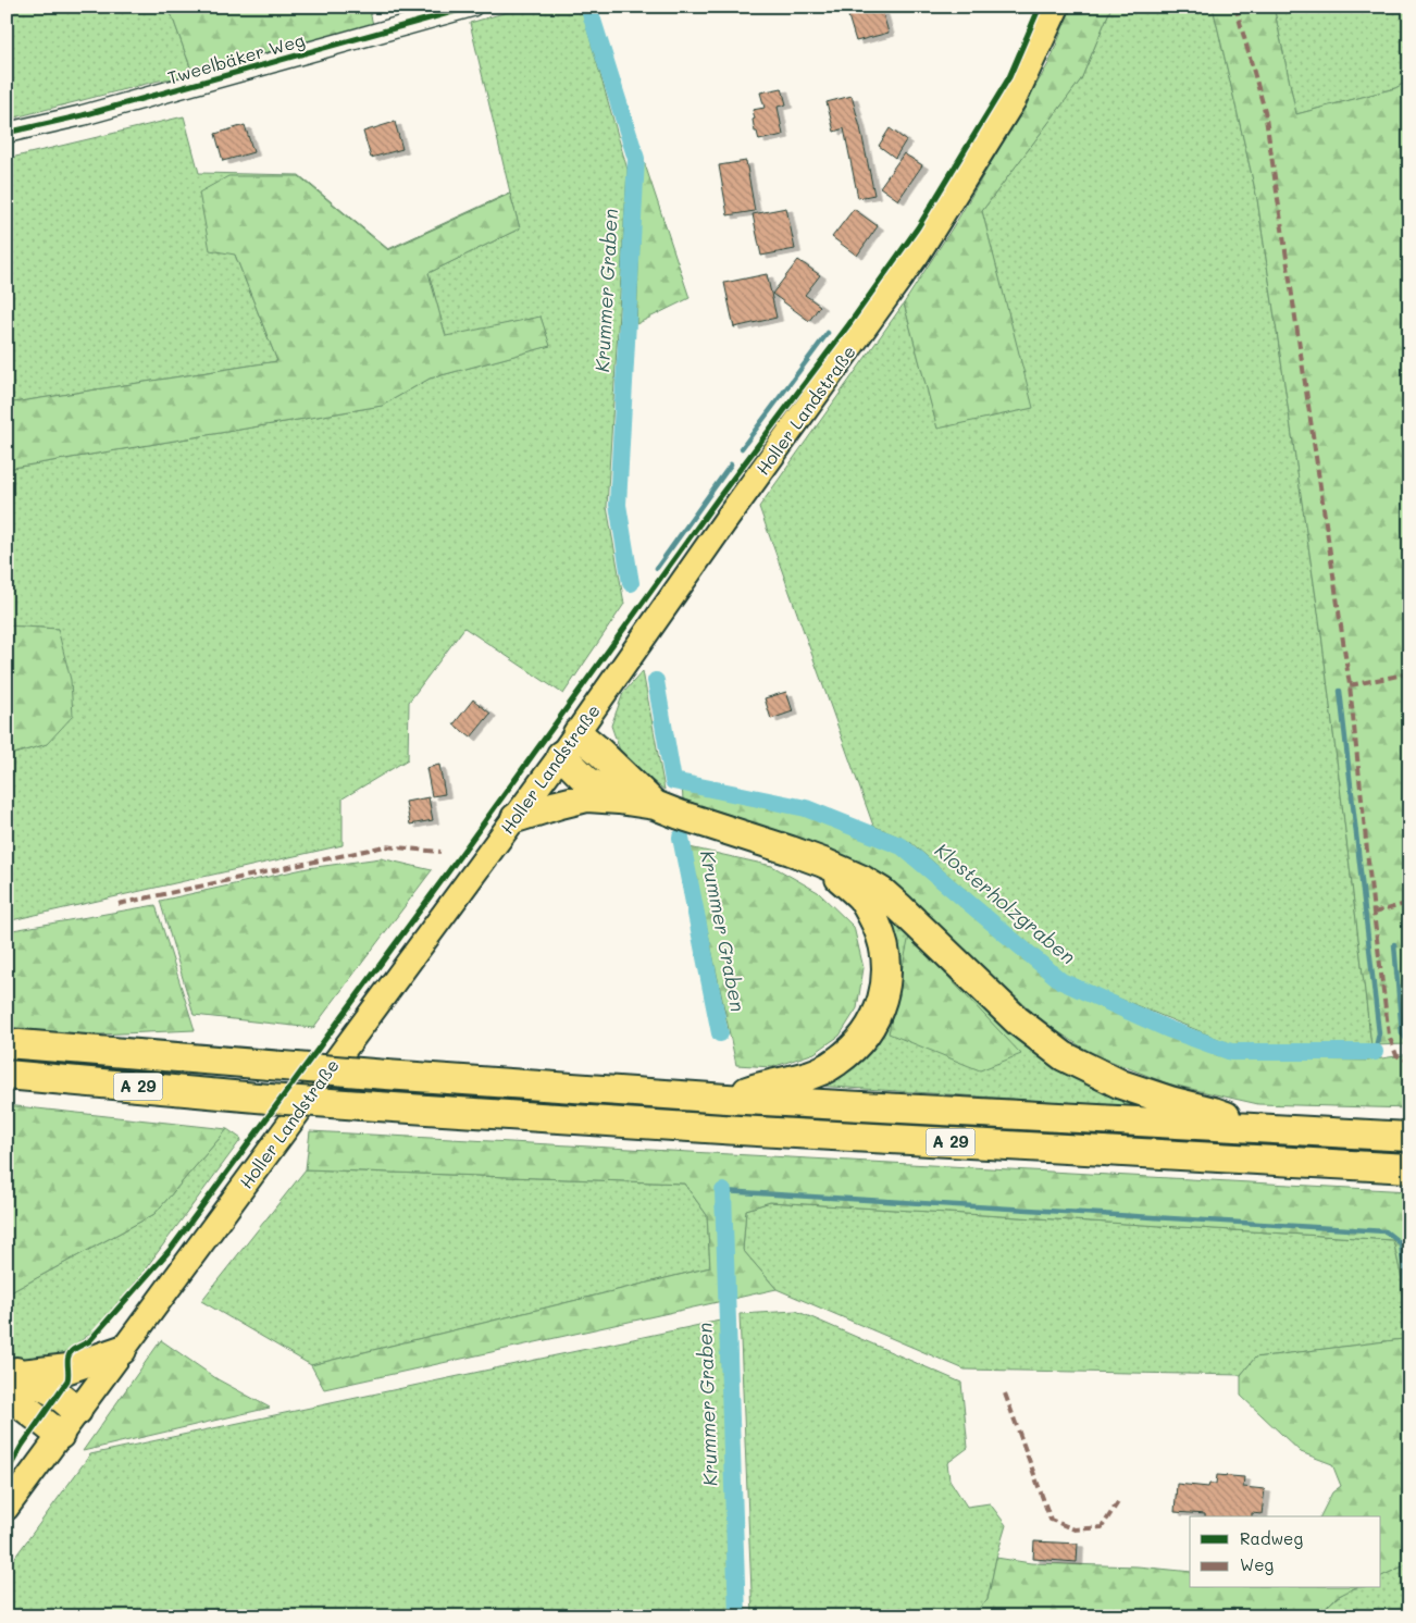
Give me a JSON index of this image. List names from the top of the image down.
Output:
{
  "streets": {
    "highway": ["A 29"],
    "main road": ["Holler Landstraße"],
    "street": ["Tweelbäker Weg"]
  },
  "water": ["Krummer Graben", "Klosterholzgraben"],
  "legend": ["Radweg", "Weg"]
}
